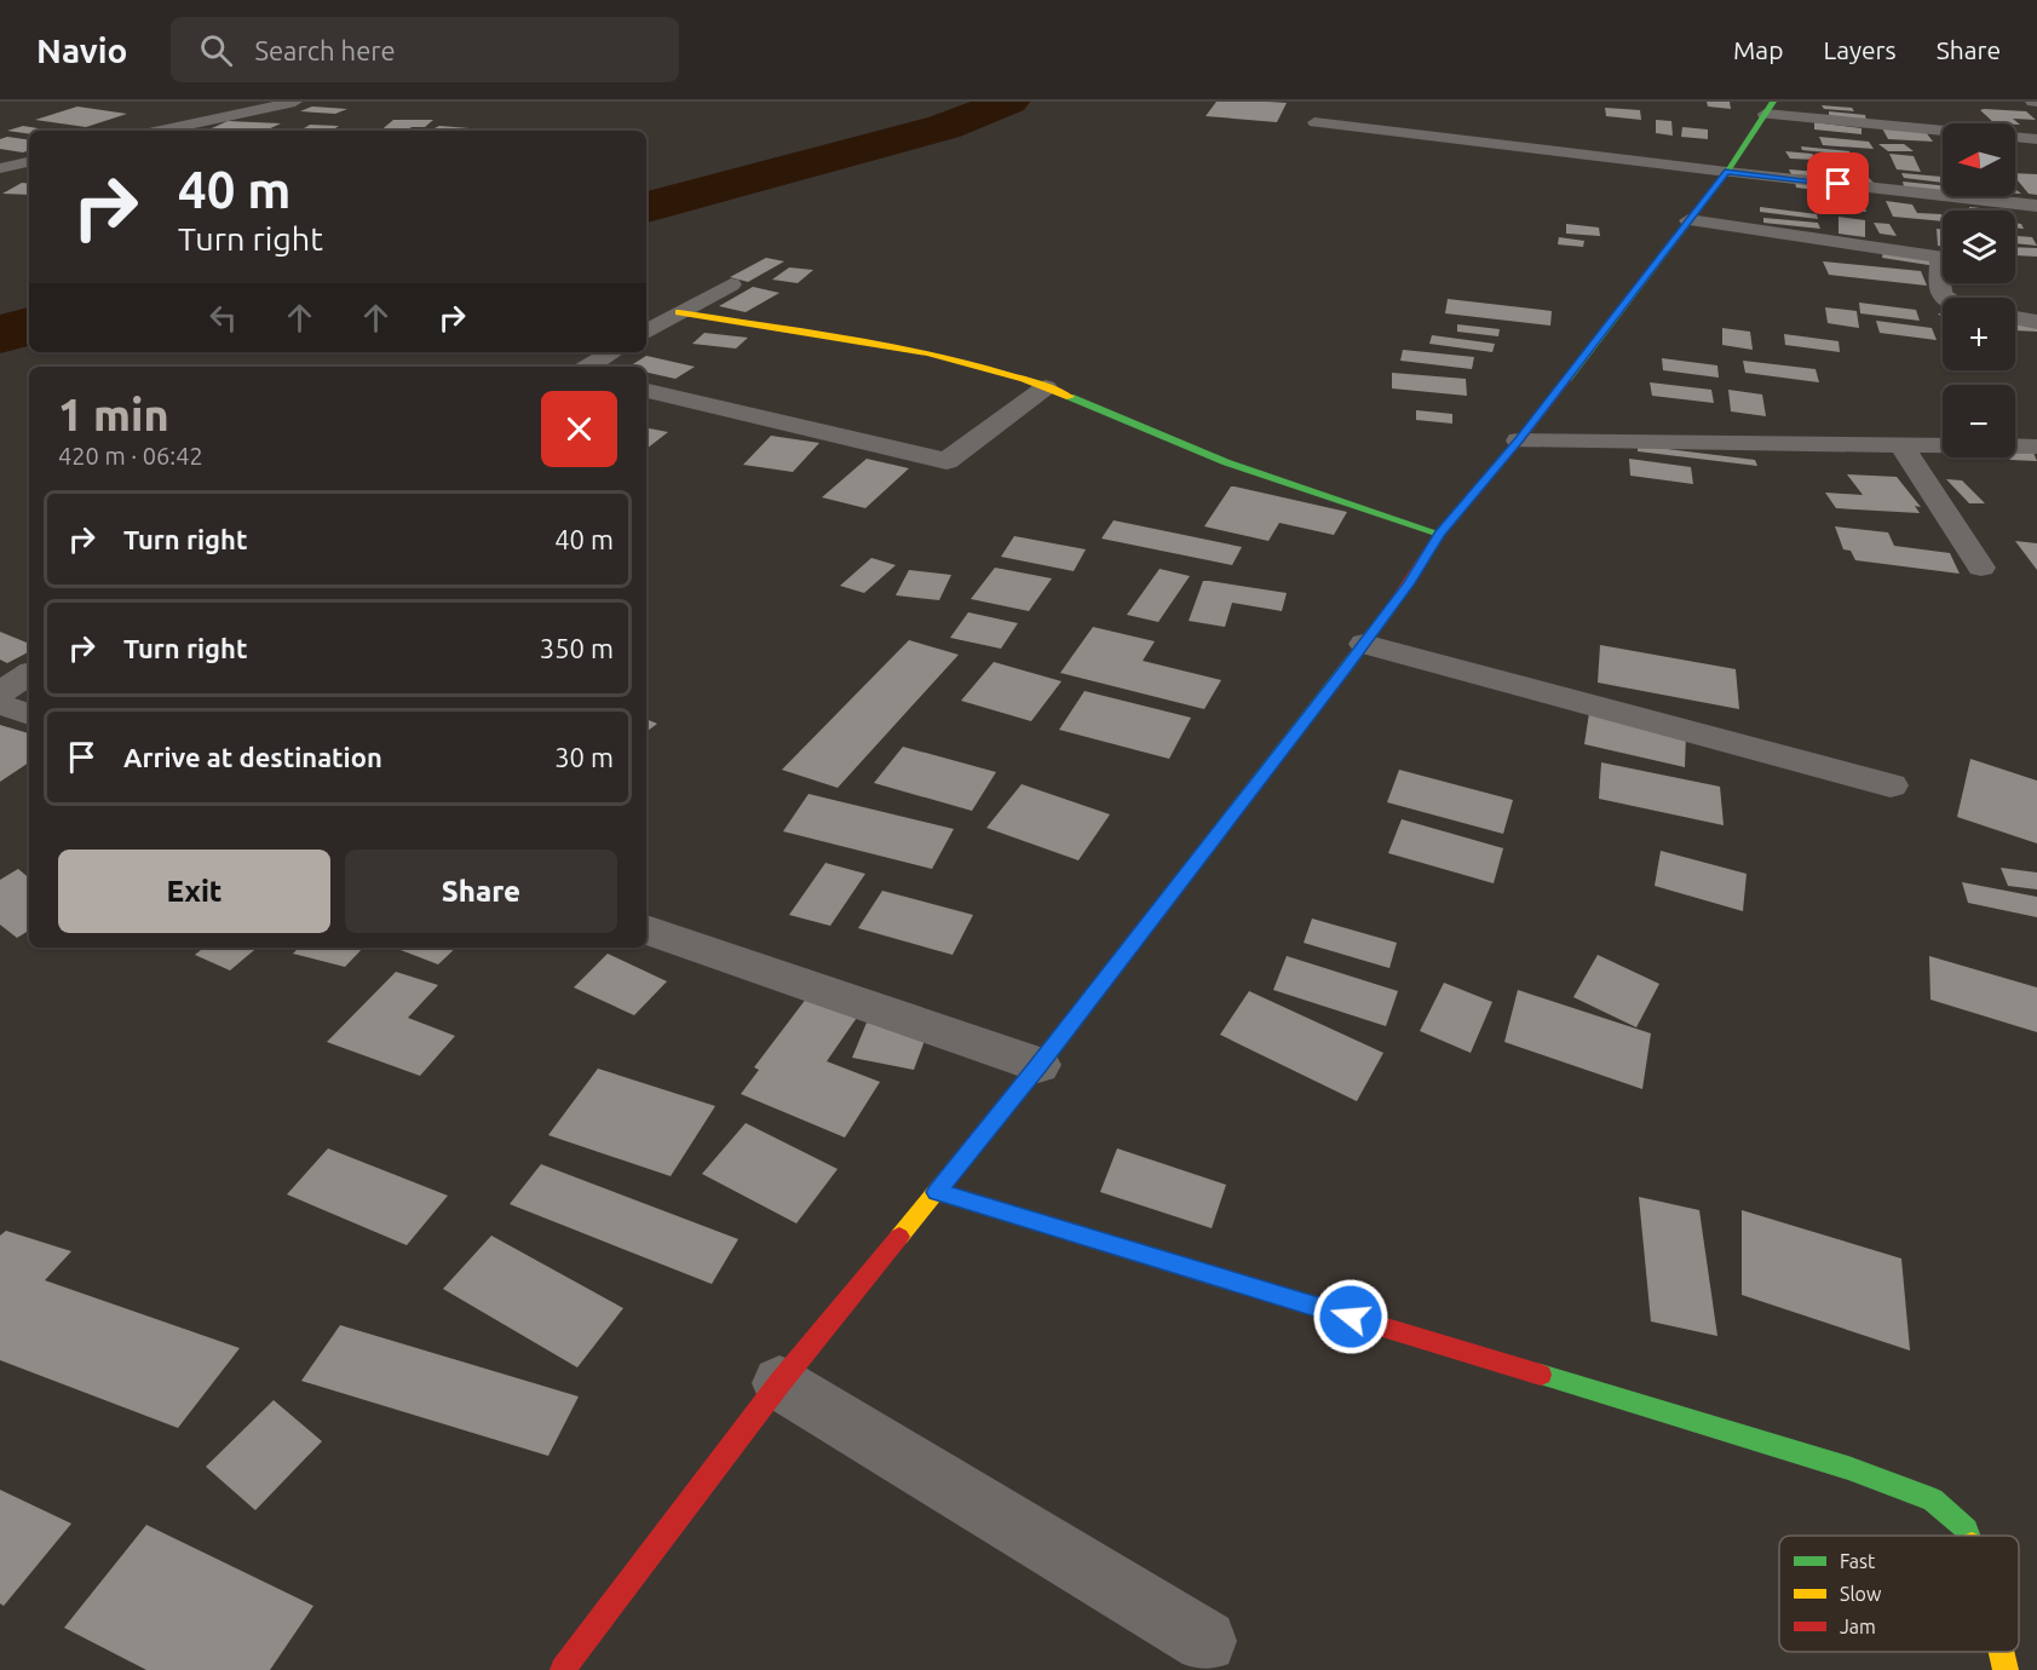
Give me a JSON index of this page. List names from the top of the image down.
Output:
{
  "legend": ["Fast", "Slow", "Jam"],
  "north": "left",
  "page": {
    "header": "Navio",
    "search": "Search here",
    "nav": ["Map", "Layers", "Share"],
    "map_buttons": ["+", "−"],
    "turn": ["40 m", "Turn right"],
    "heading": ["1 min", "420 m · 06:42"],
    "list": [
      {
        "name": "Turn right",
        "value": "40 m"
      },
      {
        "name": "Turn right",
        "value": "350 m"
      },
      {
        "name": "Arrive at destination",
        "value": "30 m"
      }
    ],
    "buttons": ["Exit", "Share"]
  }
}
